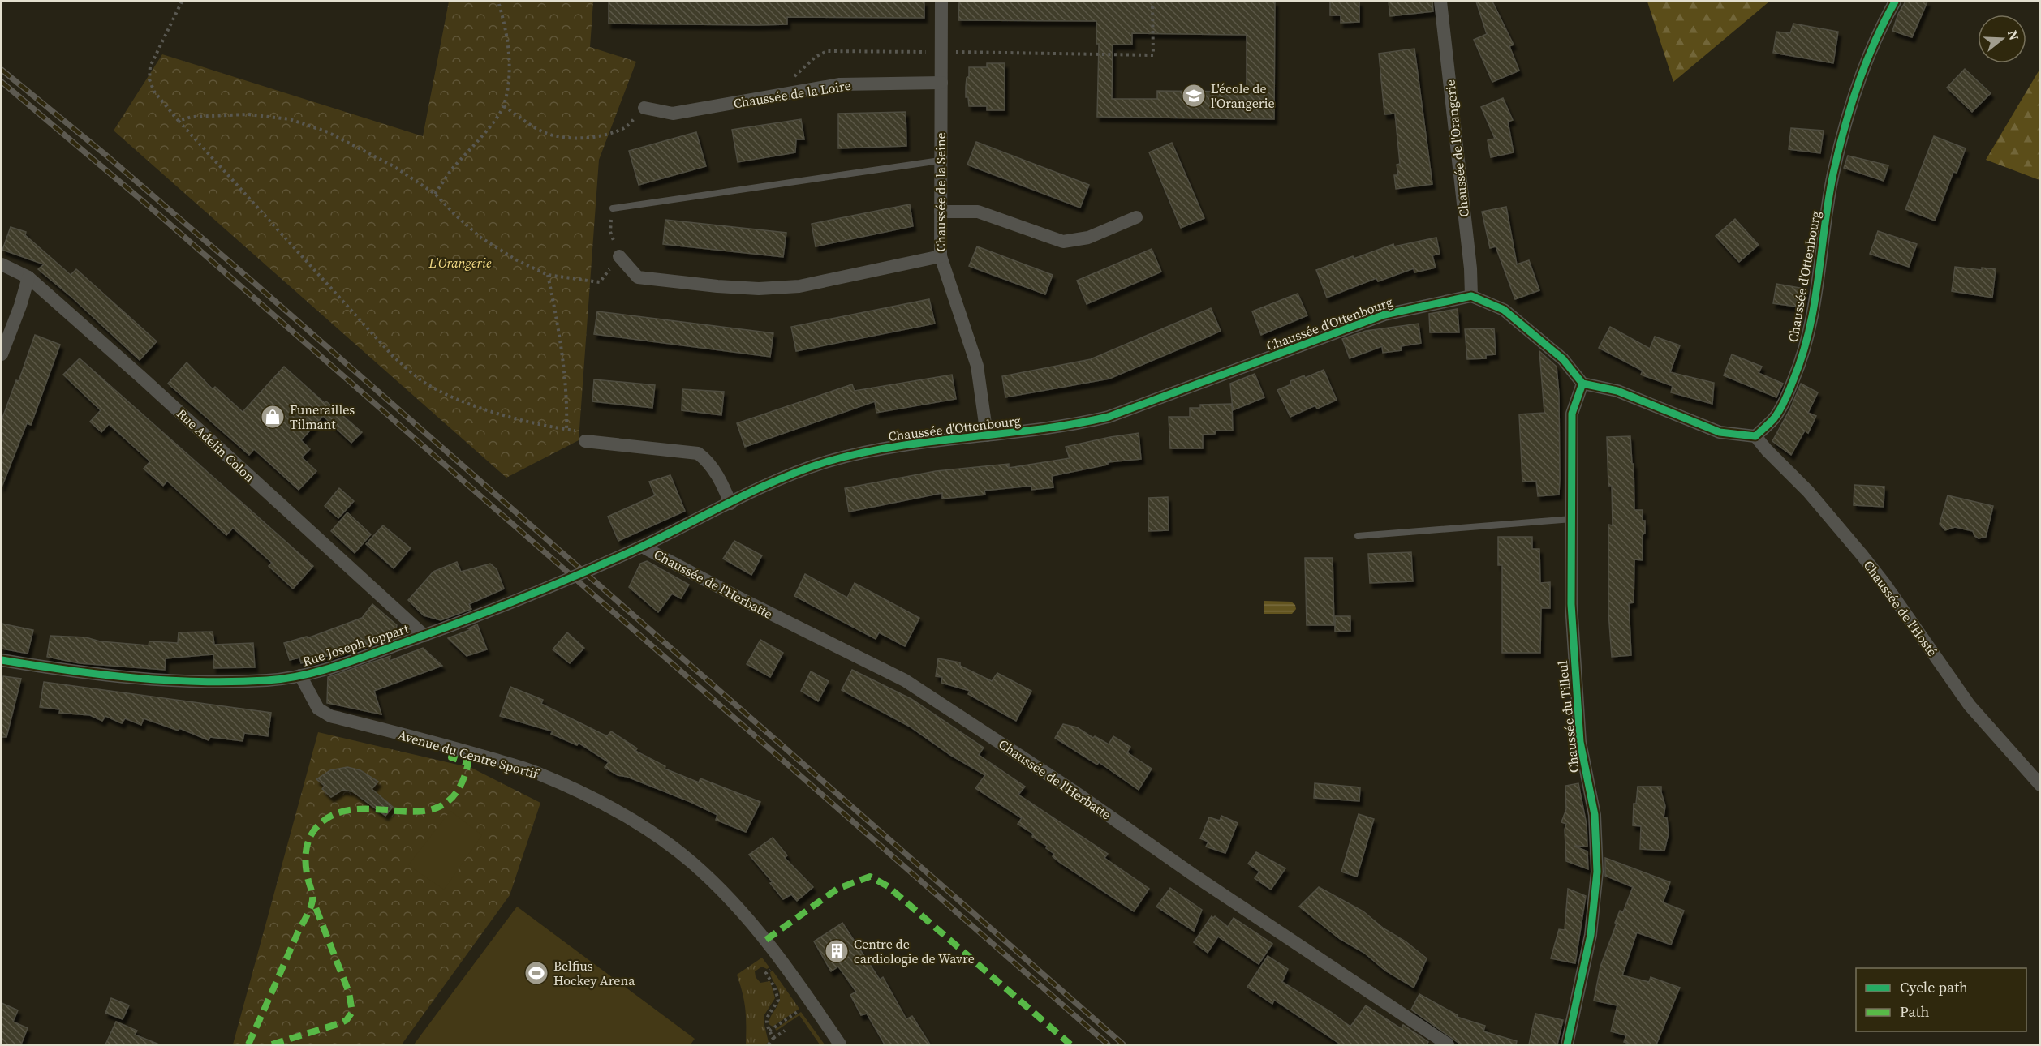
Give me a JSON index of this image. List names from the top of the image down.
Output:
{
  "streets": {
    "street": [
      "Chaussée de la Loire",
      "Chaussée de l'Orangerie",
      "Chaussée de la Seine",
      "Chaussée d'Ottenbourg",
      "Rue Adelin Colon",
      "Chaussée de l'Herbatte",
      "Chaussée de l'Hosté",
      "Rue Joseph Joppart",
      "Chaussée du Tilleul",
      "Avenue du Centre Sportif"
    ]
  },
  "crossings": [
    ["Chaussée de la Loire", "Chaussée de la Seine"],
    ["Chaussée de l'Orangerie", "Chaussée d'Ottenbourg"],
    ["Chaussée de la Seine", "Chaussée d'Ottenbourg"],
    ["Chaussée d'Ottenbourg", "Chaussée de l'Herbatte"],
    ["Chaussée d'Ottenbourg", "Chaussée de l'Hosté"],
    ["Chaussée d'Ottenbourg", "Rue Joseph Joppart"],
    ["Rue Adelin Colon", "Rue Joseph Joppart"],
    ["Chaussée de l'Herbatte", "Rue Joseph Joppart"],
    ["Rue Joseph Joppart", "Avenue du Centre Sportif"]
  ],
  "parks": ["L'Orangerie"],
  "places": {
    "school or university": ["L'école de l'Orangerie"],
    "shop": ["Funerailles Tilmant"],
    "building": ["Centre de cardiologie de Wavre"],
    "sports": ["Belfius Hockey Arena"]
  },
  "legend": ["Cycle path", "Path"],
  "north": "right"
}
